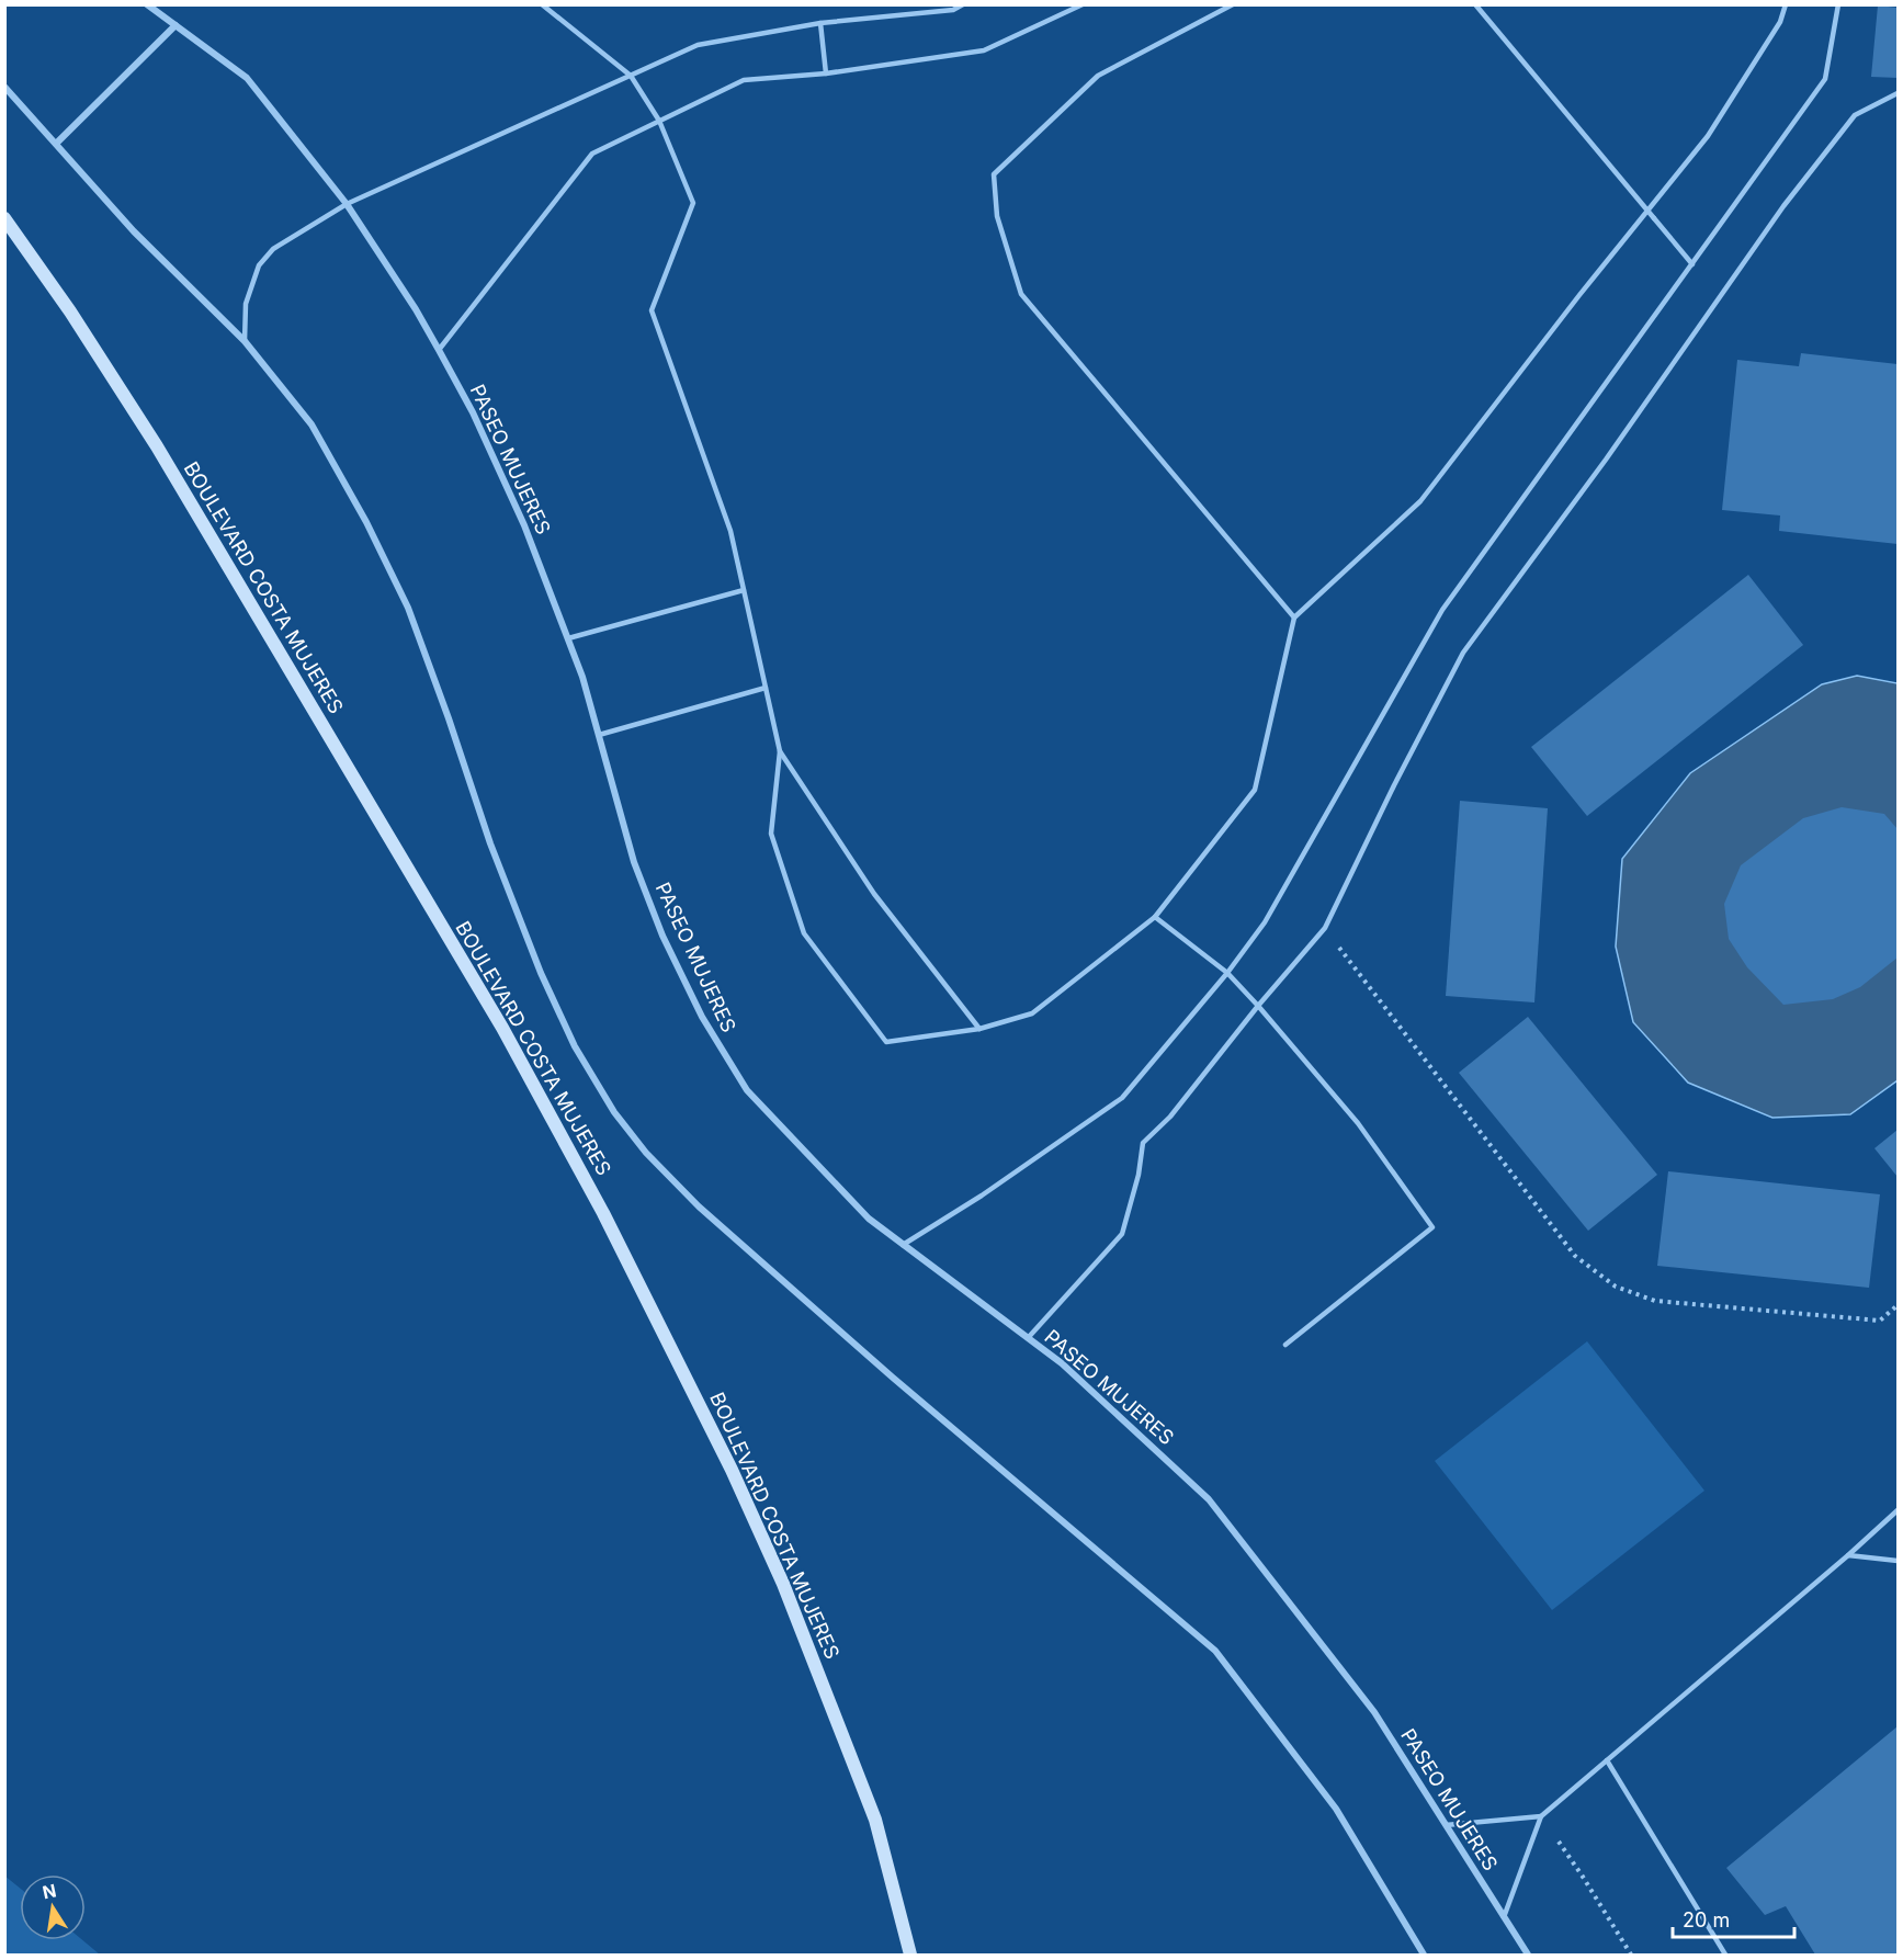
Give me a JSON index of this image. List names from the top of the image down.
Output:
{
  "streets": {
    "main road": ["BOULEVARD COSTA MUJERES"],
    "street": ["PASEO MUJERES"]
  },
  "scale_bar": "20 m",
  "north": "top"
}
